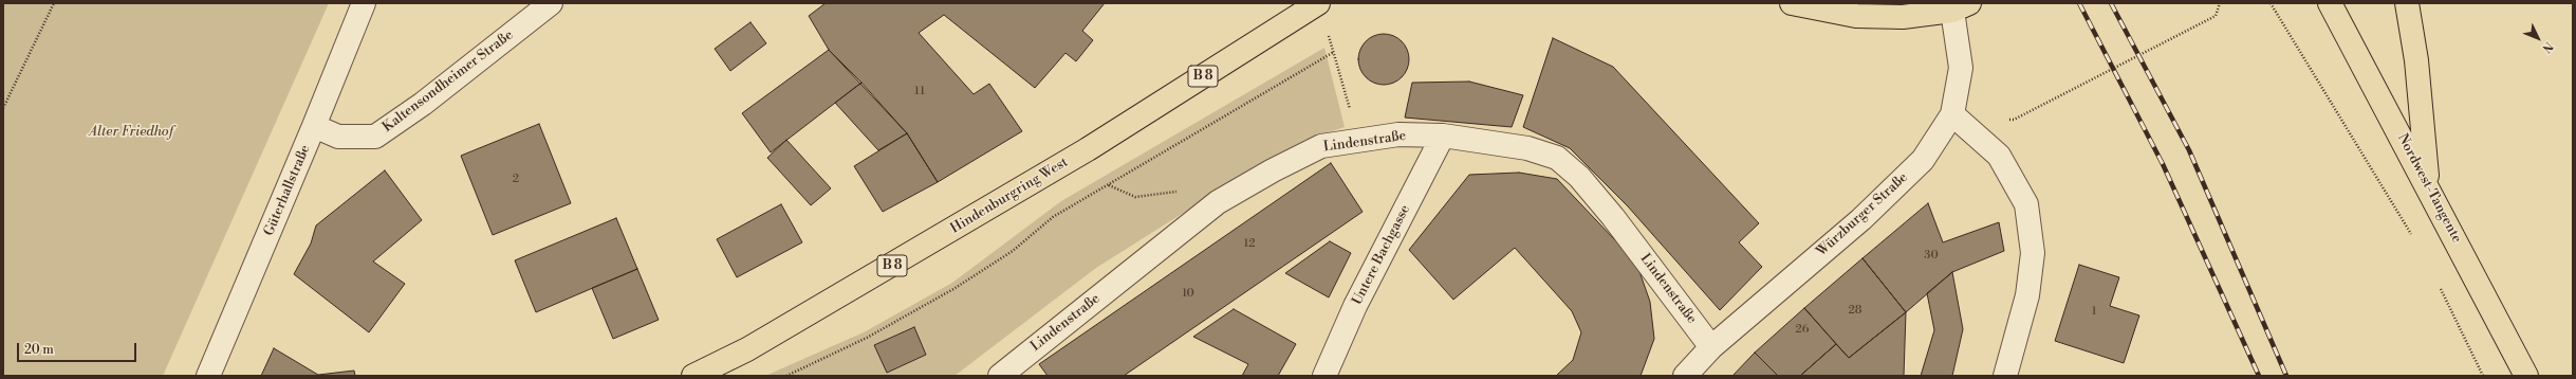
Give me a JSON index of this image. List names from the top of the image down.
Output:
{
  "streets": {
    "main road": ["B 8", "Nordwest-Tangente", "Hindenburgring West"],
    "street": [
      "Kaltensondheimer Straße",
      "Lindenstraße",
      "Güterhallstraße",
      "Würzburger Straße",
      "Untere Bachgasse"
    ]
  },
  "crossings": [
    ["Kaltensondheimer Straße", "Güterhallstraße"],
    ["Lindenstraße", "Würzburger Straße"],
    ["Lindenstraße", "Untere Bachgasse"]
  ],
  "parks": ["Alter Friedhof"],
  "house_numbers": [
    "11",
    "2",
    "12",
    "30",
    "10",
    "28",
    "1",
    "26"
  ],
  "scale_bar": "20 m",
  "north": "bottom right"
}
